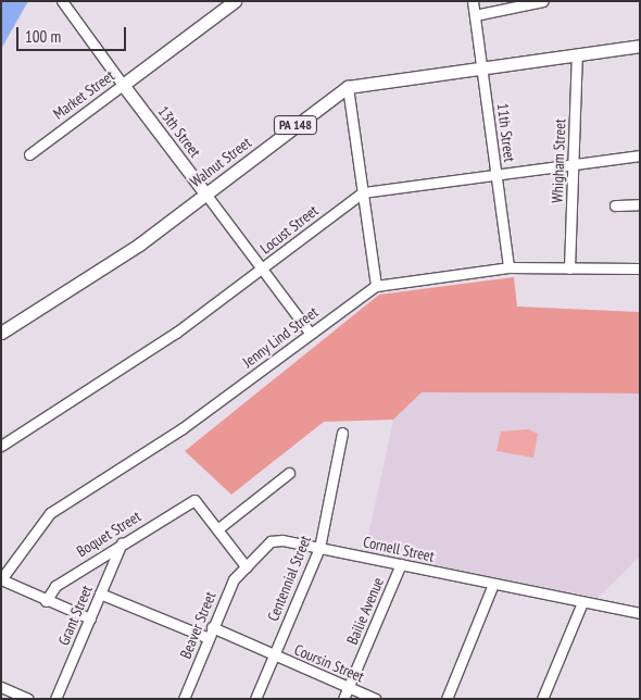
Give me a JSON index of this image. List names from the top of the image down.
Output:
{
  "streets": {
    "main road": [
      "Market Street",
      "PA 148",
      "13th Street",
      "Walnut Street"
    ],
    "street": [
      "11th Street",
      "Whigham Street",
      "Locust Street",
      "Jenny Lind Street",
      "Boquet Street",
      "Cornell Street",
      "Centennial Street",
      "Bailie Avenue",
      "Grant Street",
      "Beaver Street",
      "Coursin Street"
    ]
  },
  "crossings": [
    ["Market Street", "13th Street"],
    ["13th Street", "Walnut Street"],
    ["13th Street", "Locust Street"],
    ["13th Street", "Jenny Lind Street"],
    ["11th Street", "Walnut Street"],
    ["11th Street", "Locust Street"],
    ["11th Street", "Jenny Lind Street"],
    ["Whigham Street", "Walnut Street"],
    ["Whigham Street", "Locust Street"],
    ["Whigham Street", "Jenny Lind Street"],
    ["Boquet Street", "Grant Street"],
    ["Cornell Street", "Centennial Street"],
    ["Cornell Street", "Bailie Avenue"],
    ["Cornell Street", "Beaver Street"],
    ["Centennial Street", "Coursin Street"],
    ["Bailie Avenue", "Coursin Street"],
    ["Grant Street", "Coursin Street"],
    ["Beaver Street", "Coursin Street"]
  ],
  "scale_bar": "100 m"
}
